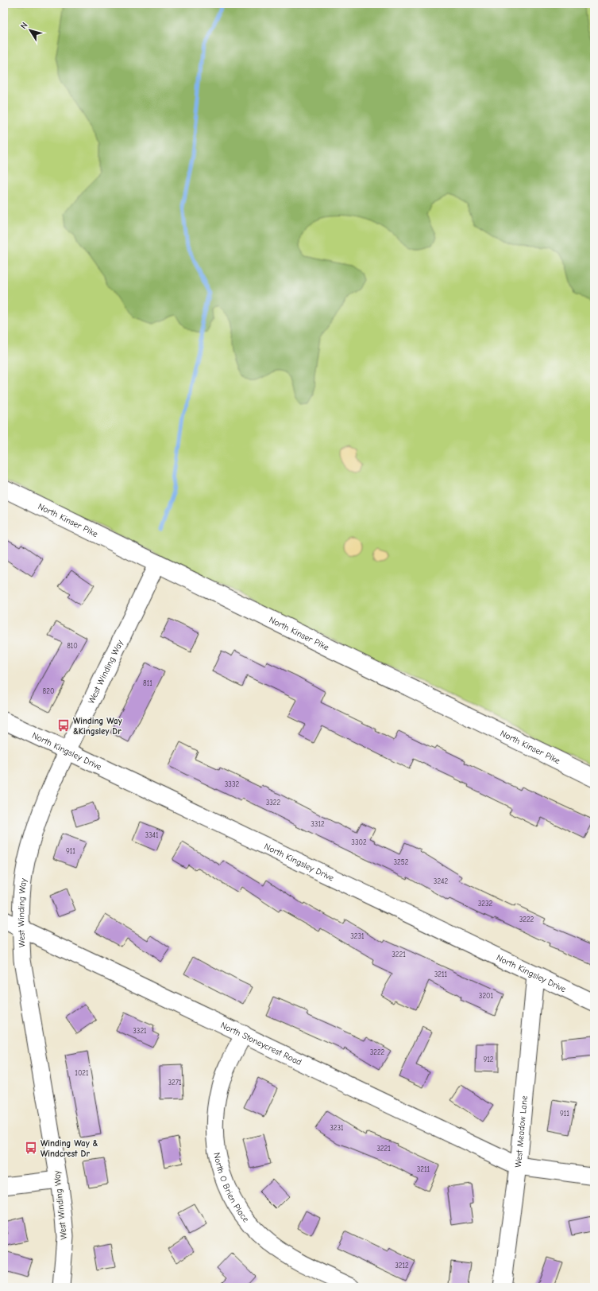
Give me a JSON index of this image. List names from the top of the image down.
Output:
{
  "streets": {
    "street": [
      "North Kinser Pike",
      "West Winding Way",
      "North Kingsley Drive",
      "North Stoneycrest Road",
      "West Meadow Lane",
      "North O Brien Place"
    ]
  },
  "crossings": [
    ["North Kinser Pike", "West Winding Way"],
    ["West Winding Way", "North Kingsley Drive"],
    ["West Winding Way", "North Stoneycrest Road"],
    ["North Kingsley Drive", "West Meadow Lane"],
    ["North Stoneycrest Road", "West Meadow Lane"],
    ["North Stoneycrest Road", "North O Brien Place"]
  ],
  "places": {
    "bus stop": ["Winding Way &Kingsley Dr", "Winding Way & Windcrest Dr"]
  },
  "house_numbers": [
    "810",
    "811",
    "820",
    "3332",
    "3322",
    "3312",
    "3341",
    "3302",
    "911",
    "3252",
    "3242",
    "3232",
    "3222",
    "3231",
    "3221",
    "3211",
    "3201",
    "3321",
    "3222",
    "912",
    "1021",
    "3271",
    "911",
    "3231",
    "3221",
    "3211",
    "3212"
  ],
  "north": "top left"
}
